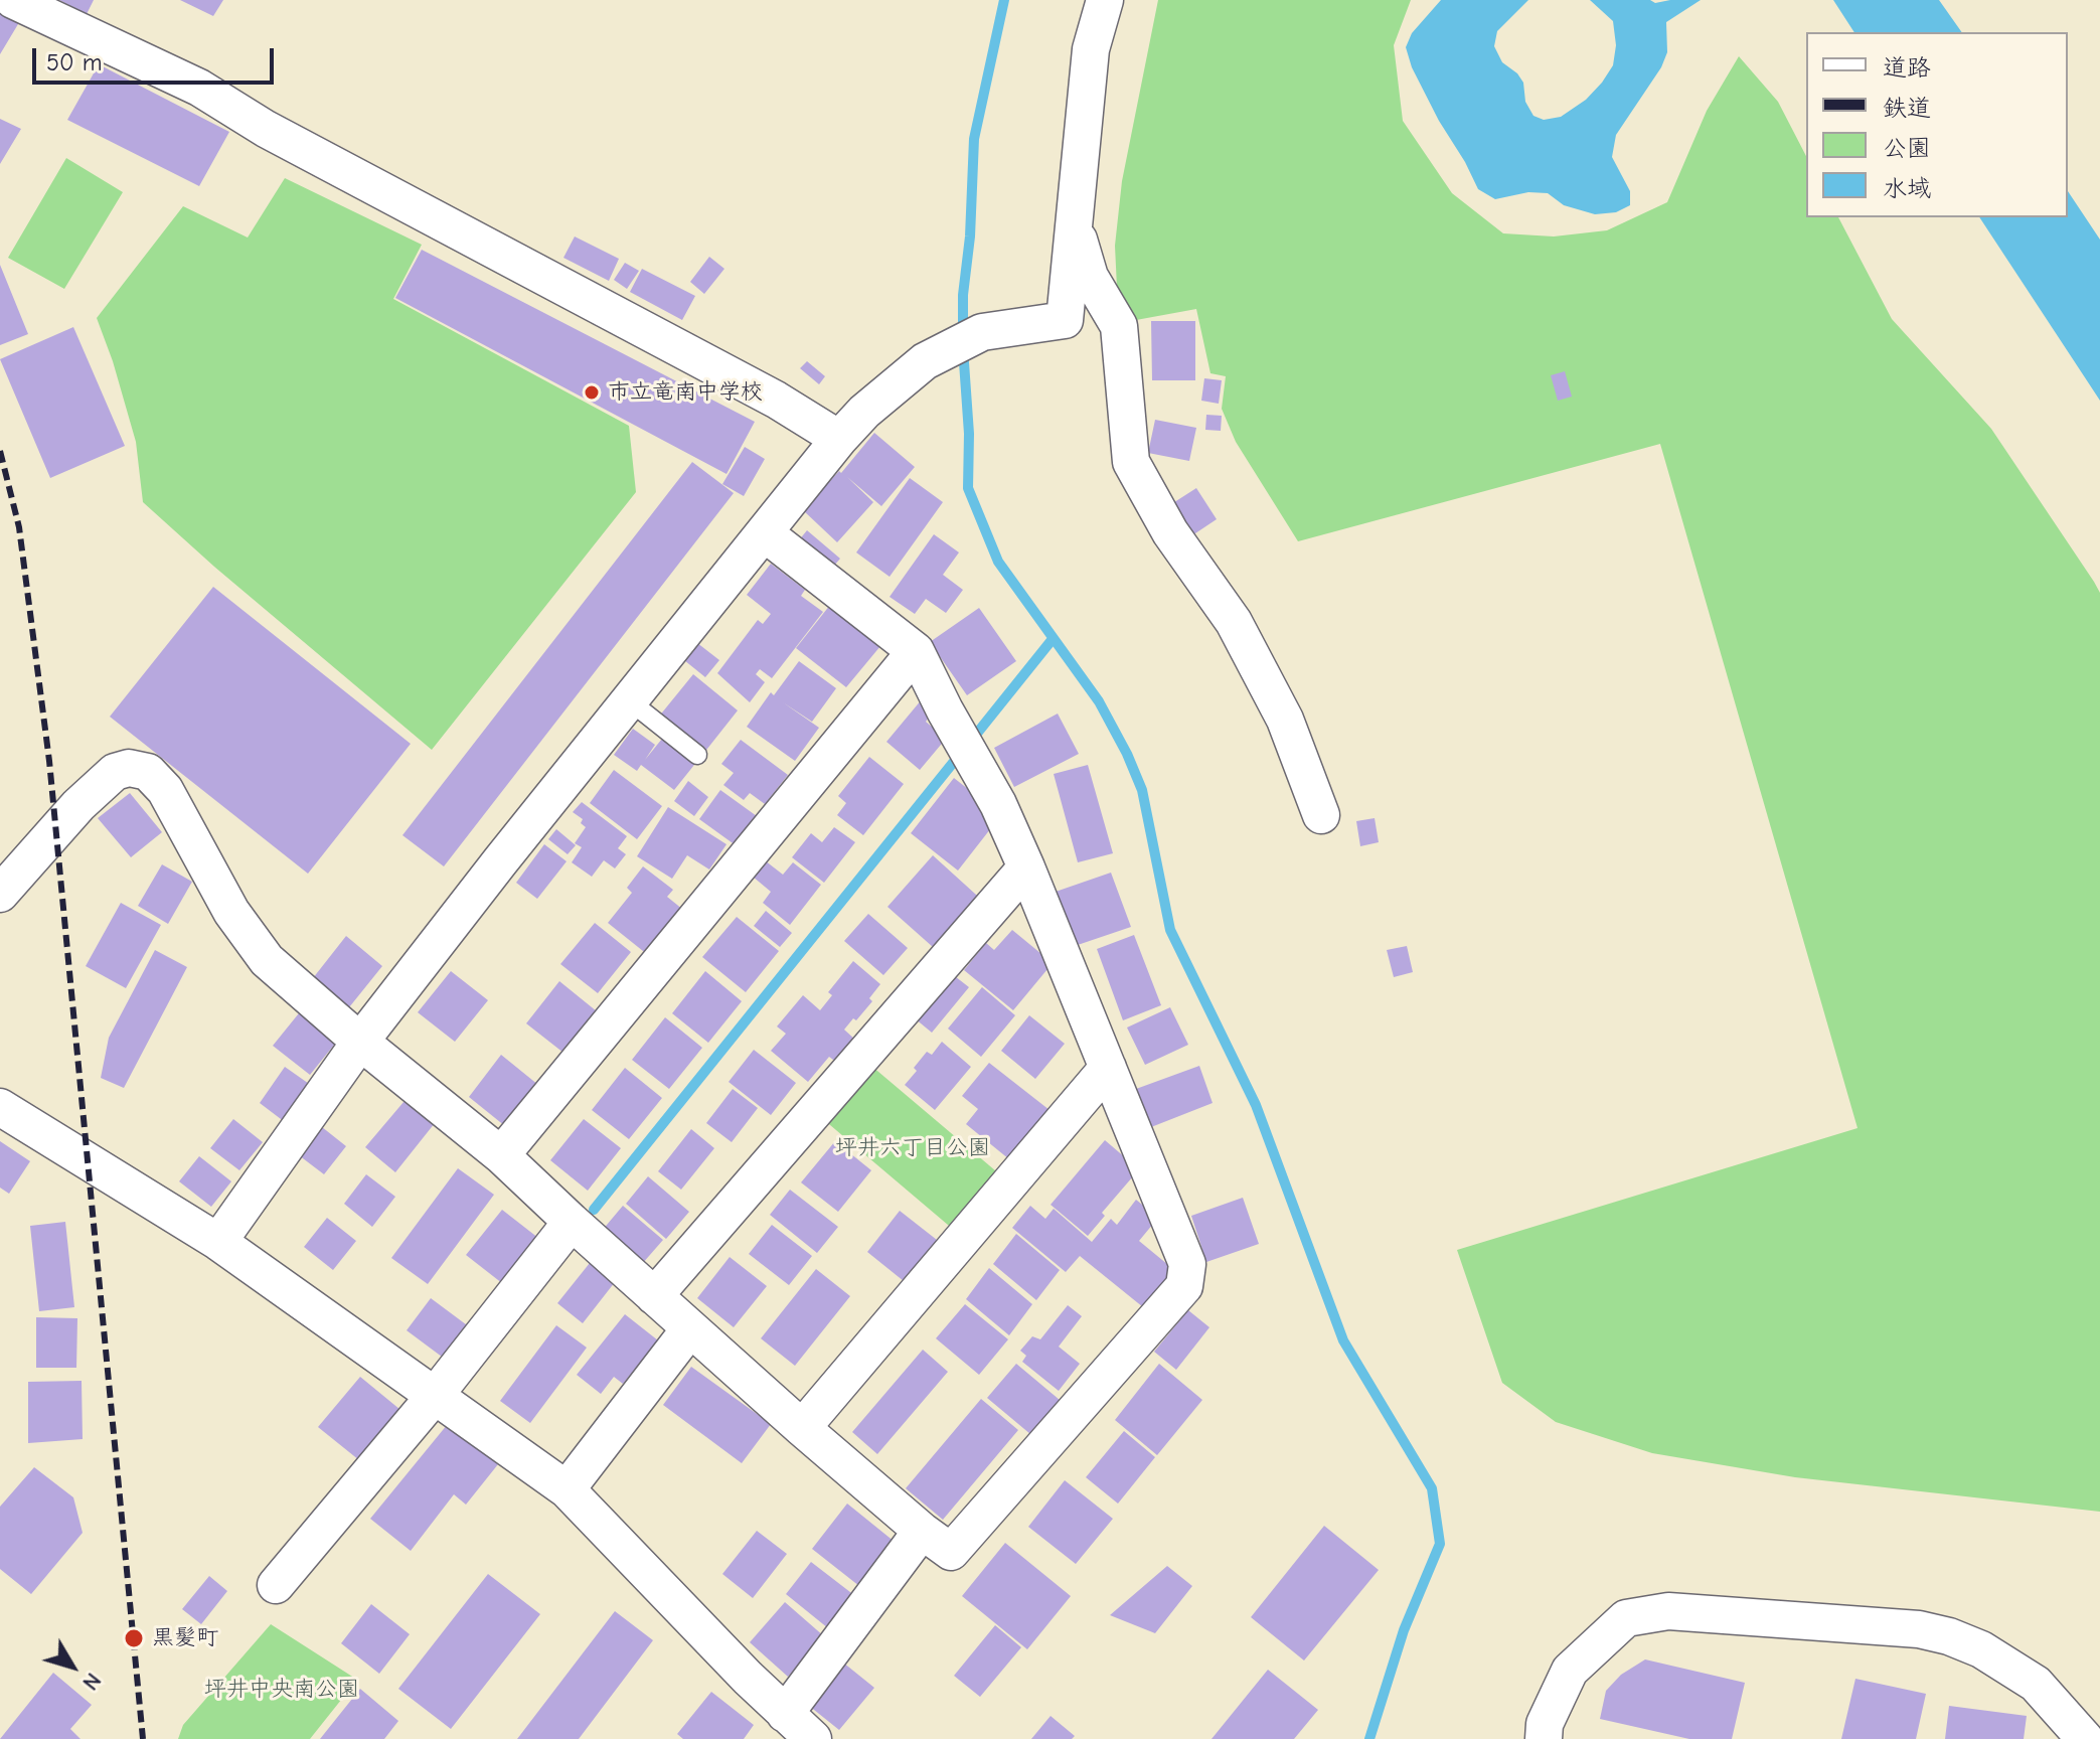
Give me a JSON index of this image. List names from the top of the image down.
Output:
{
  "parks": ["坪井六丁目公園", "坪井中央南公園"],
  "places": ["市立竜南中学校", "黒髪町"],
  "legend": [
    "道路",
    "鉄道",
    "公園",
    "水域"
  ],
  "scale_bar": "50 m",
  "north": "bottom right"
}
